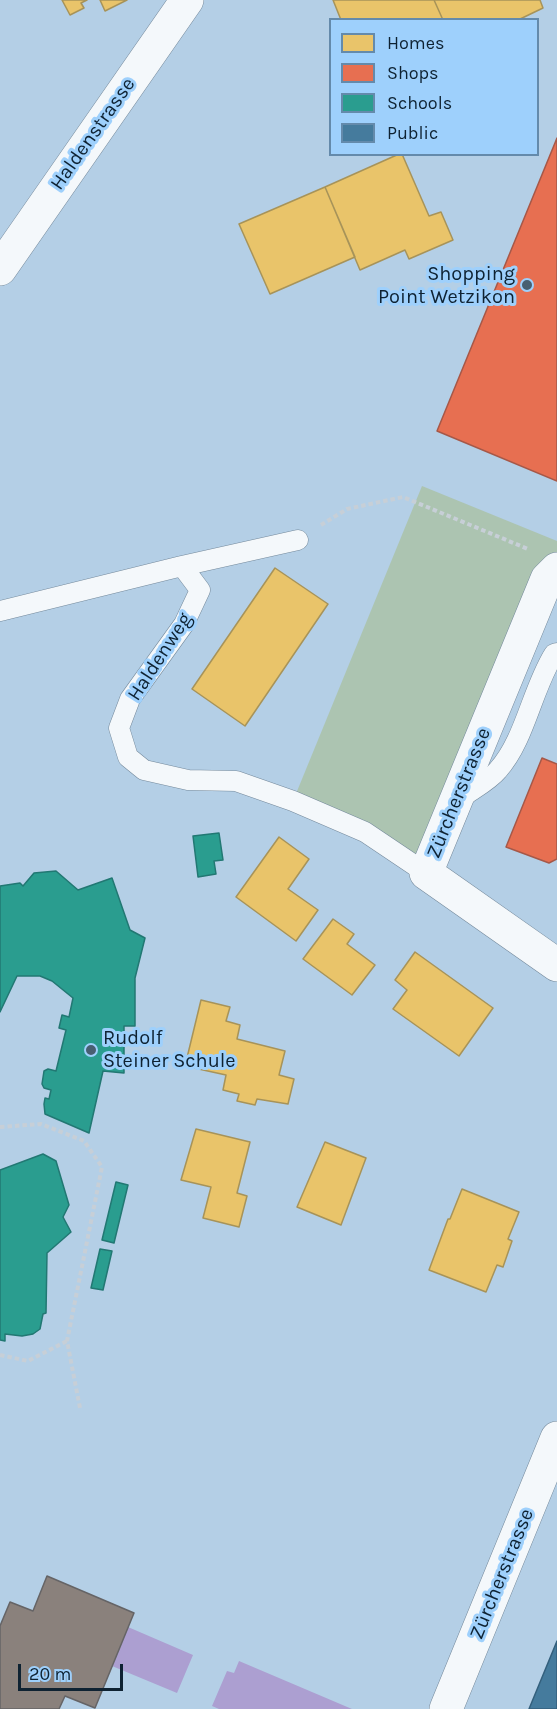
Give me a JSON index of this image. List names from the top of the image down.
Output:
{
  "streets": {
    "street": ["Haldenstrasse", "Zürcherstrasse"],
    "lane": ["Haldenweg"]
  },
  "crossings": [
    ["Haldenweg", "Zürcherstrasse"]
  ],
  "places": ["Shopping Point Wetzikon", "Rudolf Steiner Schule"],
  "legend": [
    "Homes",
    "Shops",
    "Schools",
    "Public"
  ],
  "scale_bar": "20 m"
}
